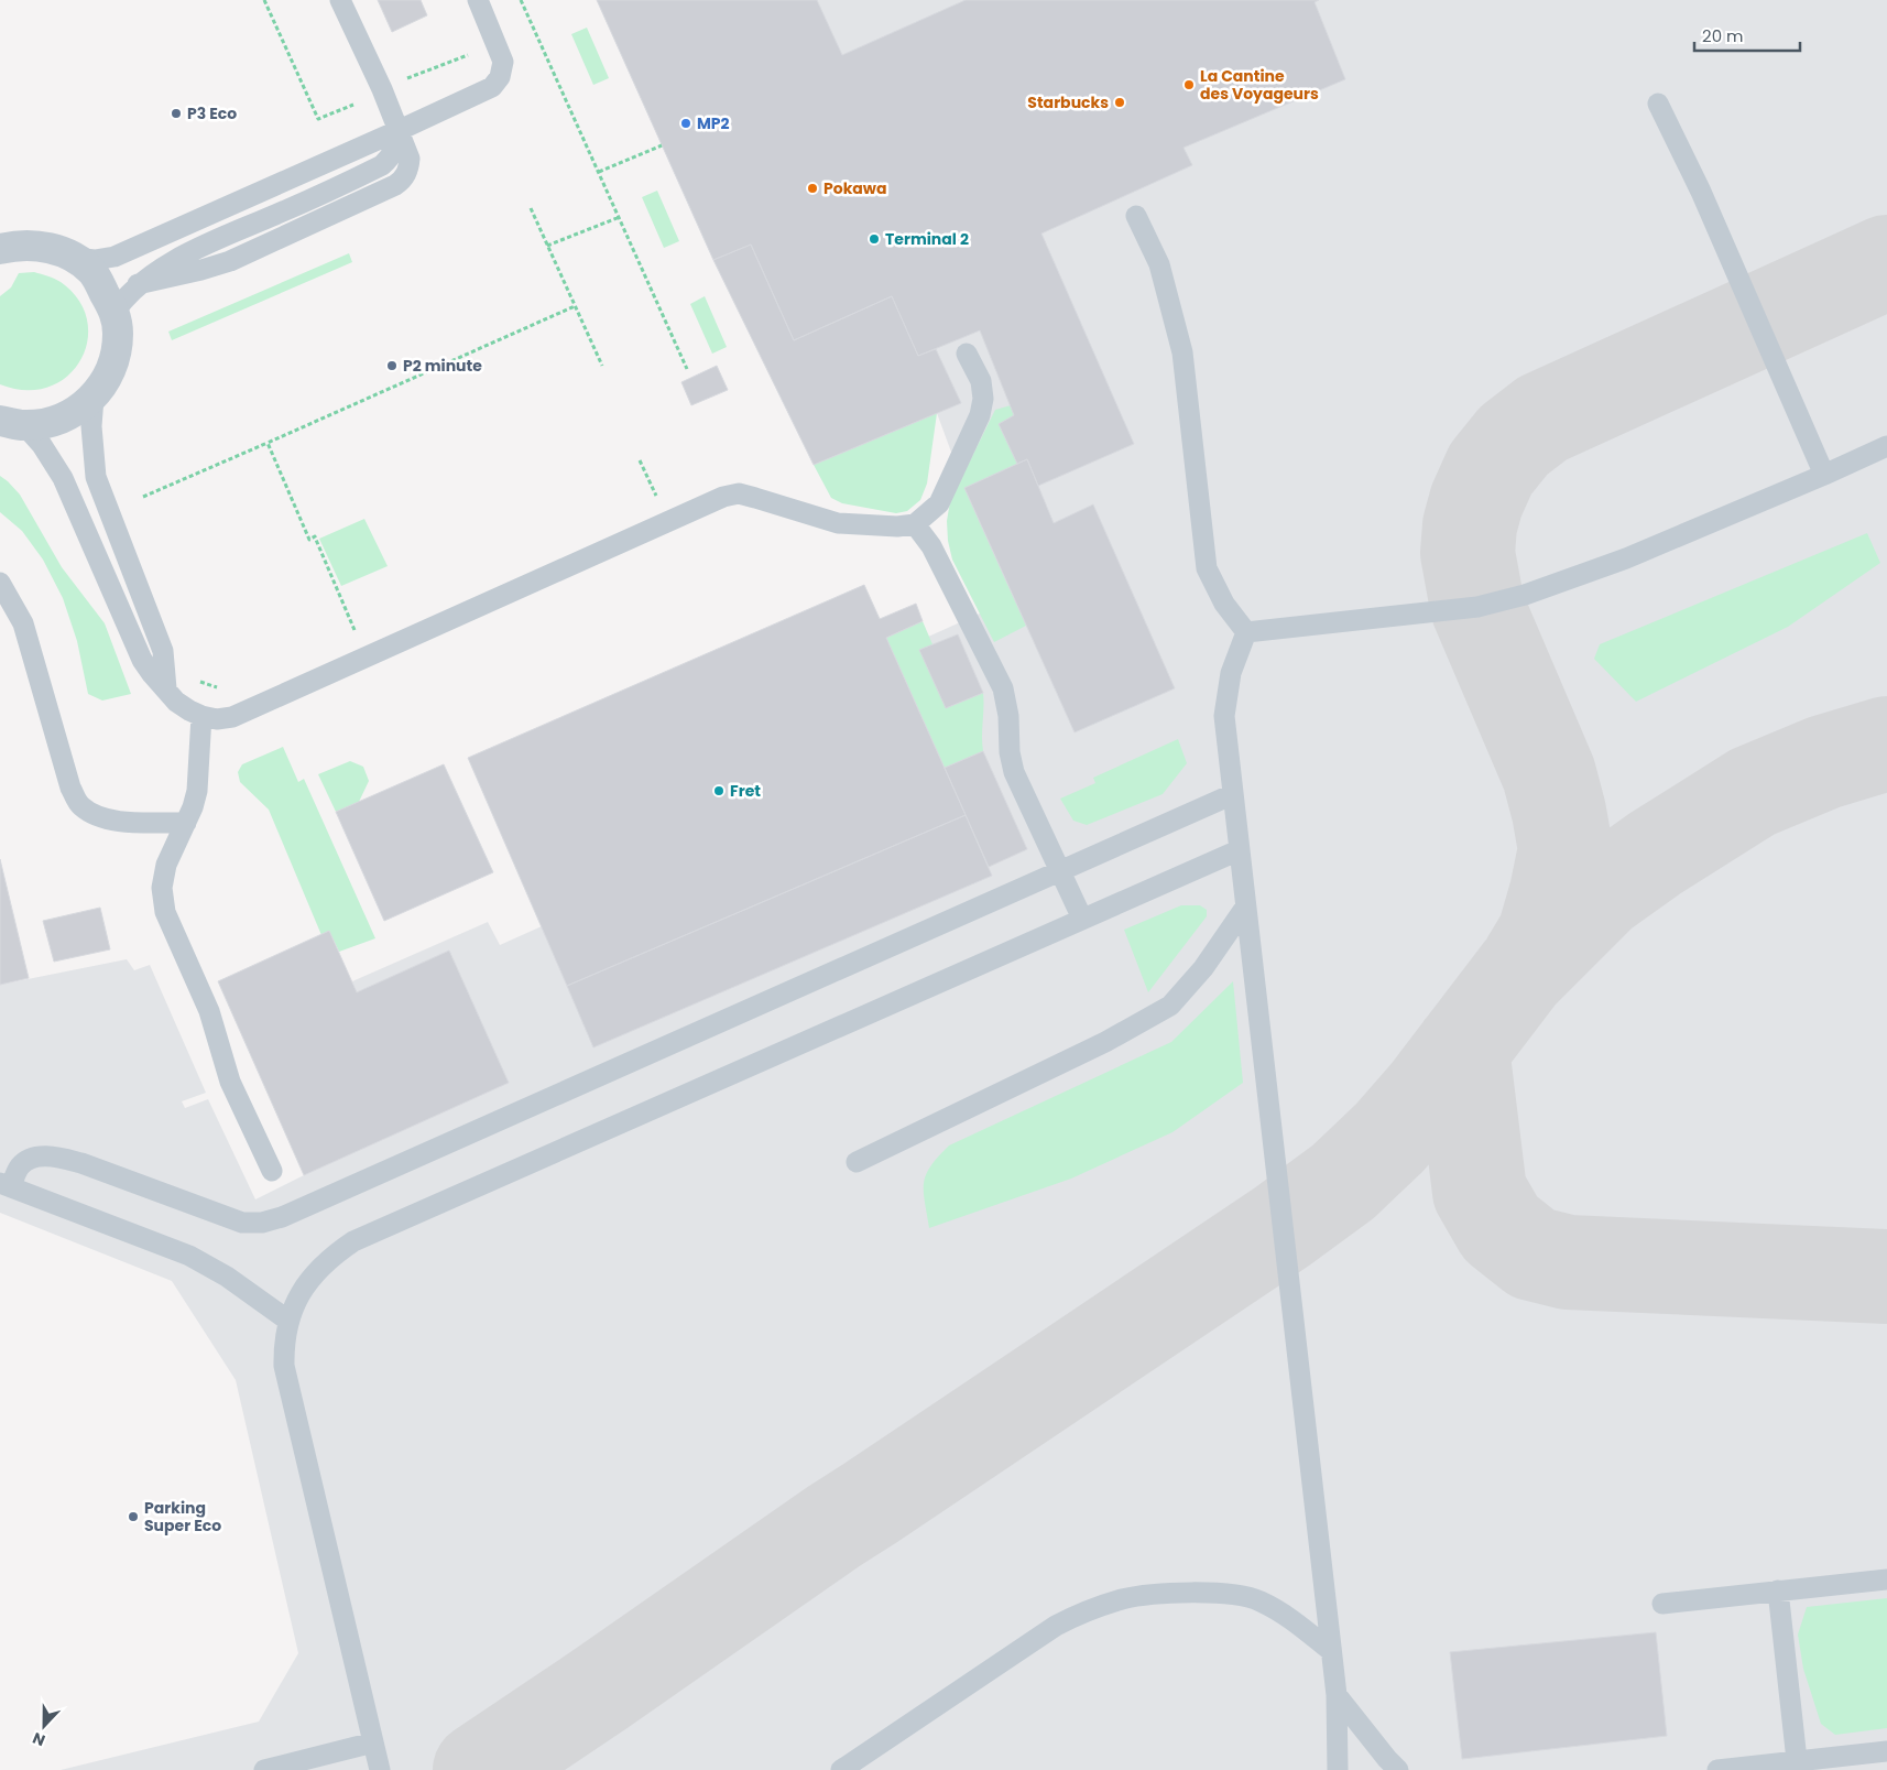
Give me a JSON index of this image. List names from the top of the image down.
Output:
{
  "places": [
    "La Cantine des Voyageurs",
    "Starbucks",
    "P3 Eco",
    "MP2",
    "Pokawa",
    "Terminal 2",
    "P2 minute",
    "Fret",
    "Parking Super Eco"
  ],
  "scale_bar": "20 m",
  "north": "bottom"
}
